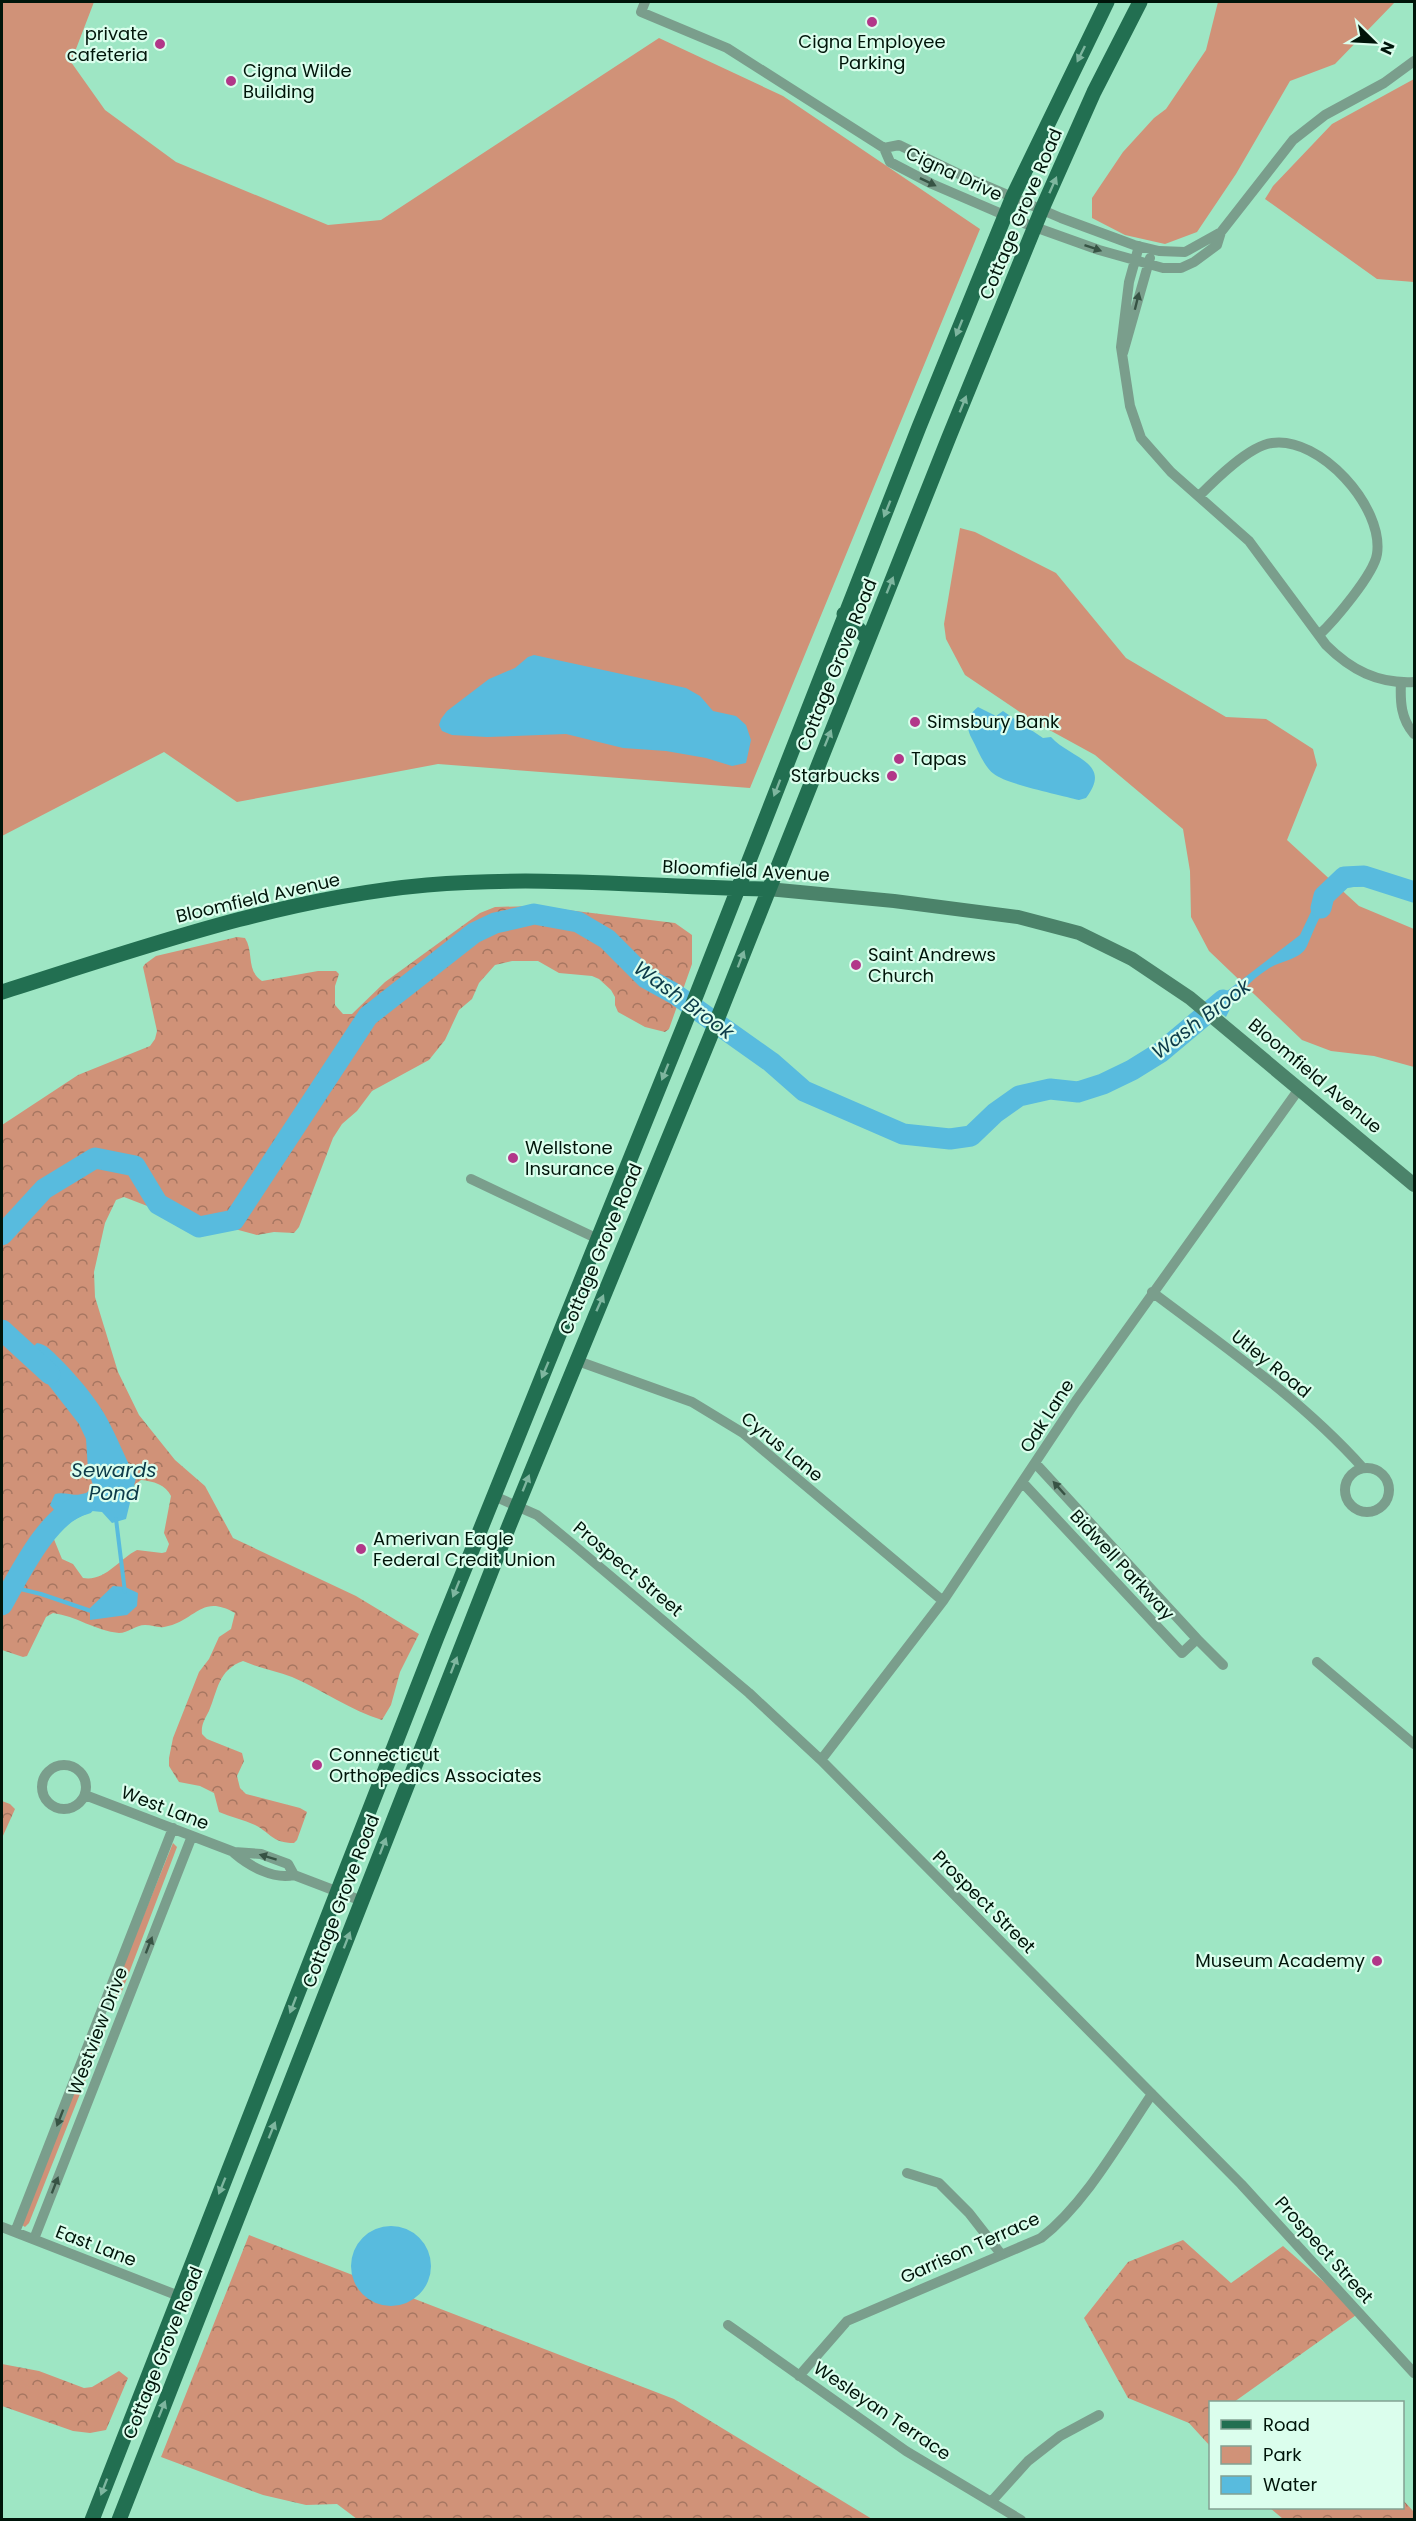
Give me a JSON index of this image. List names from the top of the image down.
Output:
{
  "streets": {
    "main road": ["Cottage Grove Road", "Bloomfield Avenue"],
    "street": [
      "Cigna Drive",
      "Utley Road",
      "Oak Lane",
      "Cyrus Lane",
      "Bidwell Parkway",
      "Prospect Street",
      "West Lane",
      "Westview Drive",
      "East Lane",
      "Garrison Terrace",
      "Wesleyan Terrace"
    ]
  },
  "crossings": [
    ["Cigna Drive", "Cottage Grove Road"],
    ["Cottage Grove Road", "Bloomfield Avenue"],
    ["Cottage Grove Road", "Cyrus Lane"],
    ["Cottage Grove Road", "Prospect Street"],
    ["Cottage Grove Road", "West Lane"],
    ["Cottage Grove Road", "East Lane"],
    ["Bloomfield Avenue", "Oak Lane"],
    ["Utley Road", "Oak Lane"],
    ["Oak Lane", "Cyrus Lane"],
    ["Oak Lane", "Bidwell Parkway"],
    ["Oak Lane", "Prospect Street"],
    ["Prospect Street", "Garrison Terrace"],
    ["West Lane", "Westview Drive"],
    ["Westview Drive", "East Lane"],
    ["Garrison Terrace", "Wesleyan Terrace"]
  ],
  "water": ["Wash Brook", "Sewards Pond"],
  "places": [
    "Cigna Employee Parking",
    "private cafeteria",
    "Cigna Wilde Building",
    "Simsbury Bank",
    "Tapas",
    "Starbucks",
    "Saint Andrews Church",
    "Wellstone Insurance",
    "Amerivan Eagle Federal Credit Union",
    "Connecticut Orthopedics Associates",
    "Museum Academy"
  ],
  "legend": ["Road", "Park", "Water"],
  "north": "bottom right"
}
